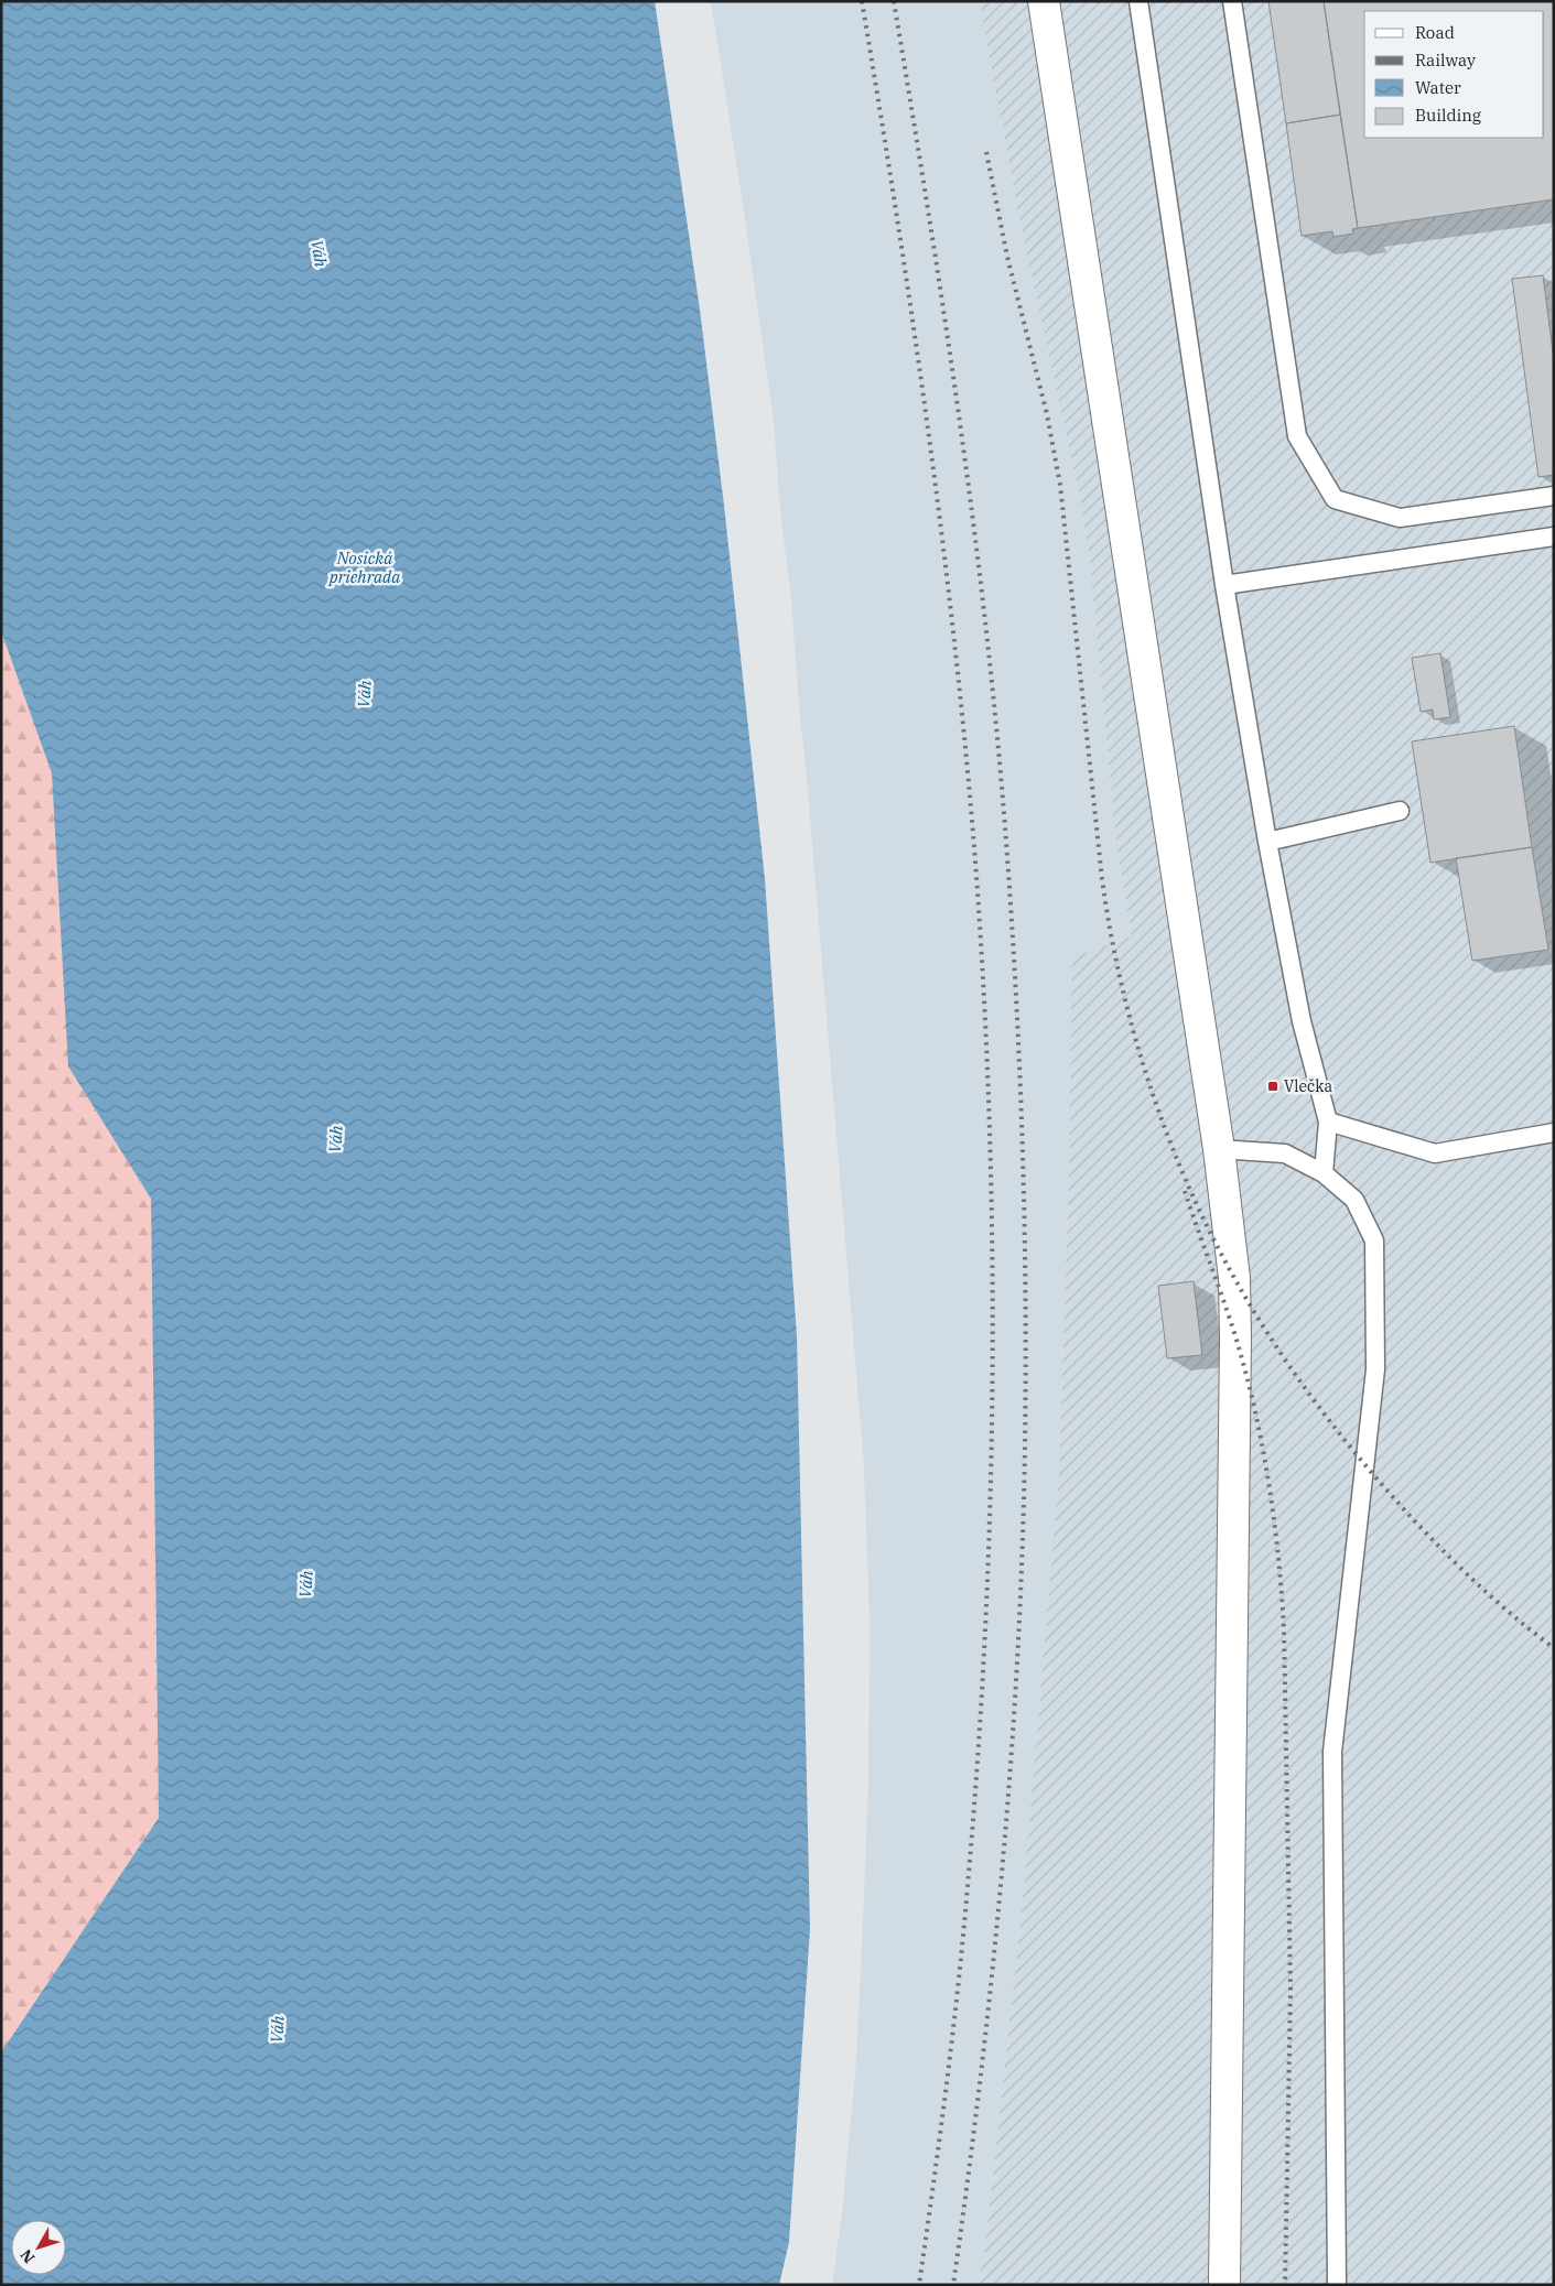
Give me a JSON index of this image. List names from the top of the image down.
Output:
{
  "water": ["Váh", "Nosická priehrada"],
  "places": {
    "transit": ["Vlečka"]
  },
  "legend": [
    "Road",
    "Railway",
    "Water",
    "Building"
  ],
  "north": "bottom left"
}
